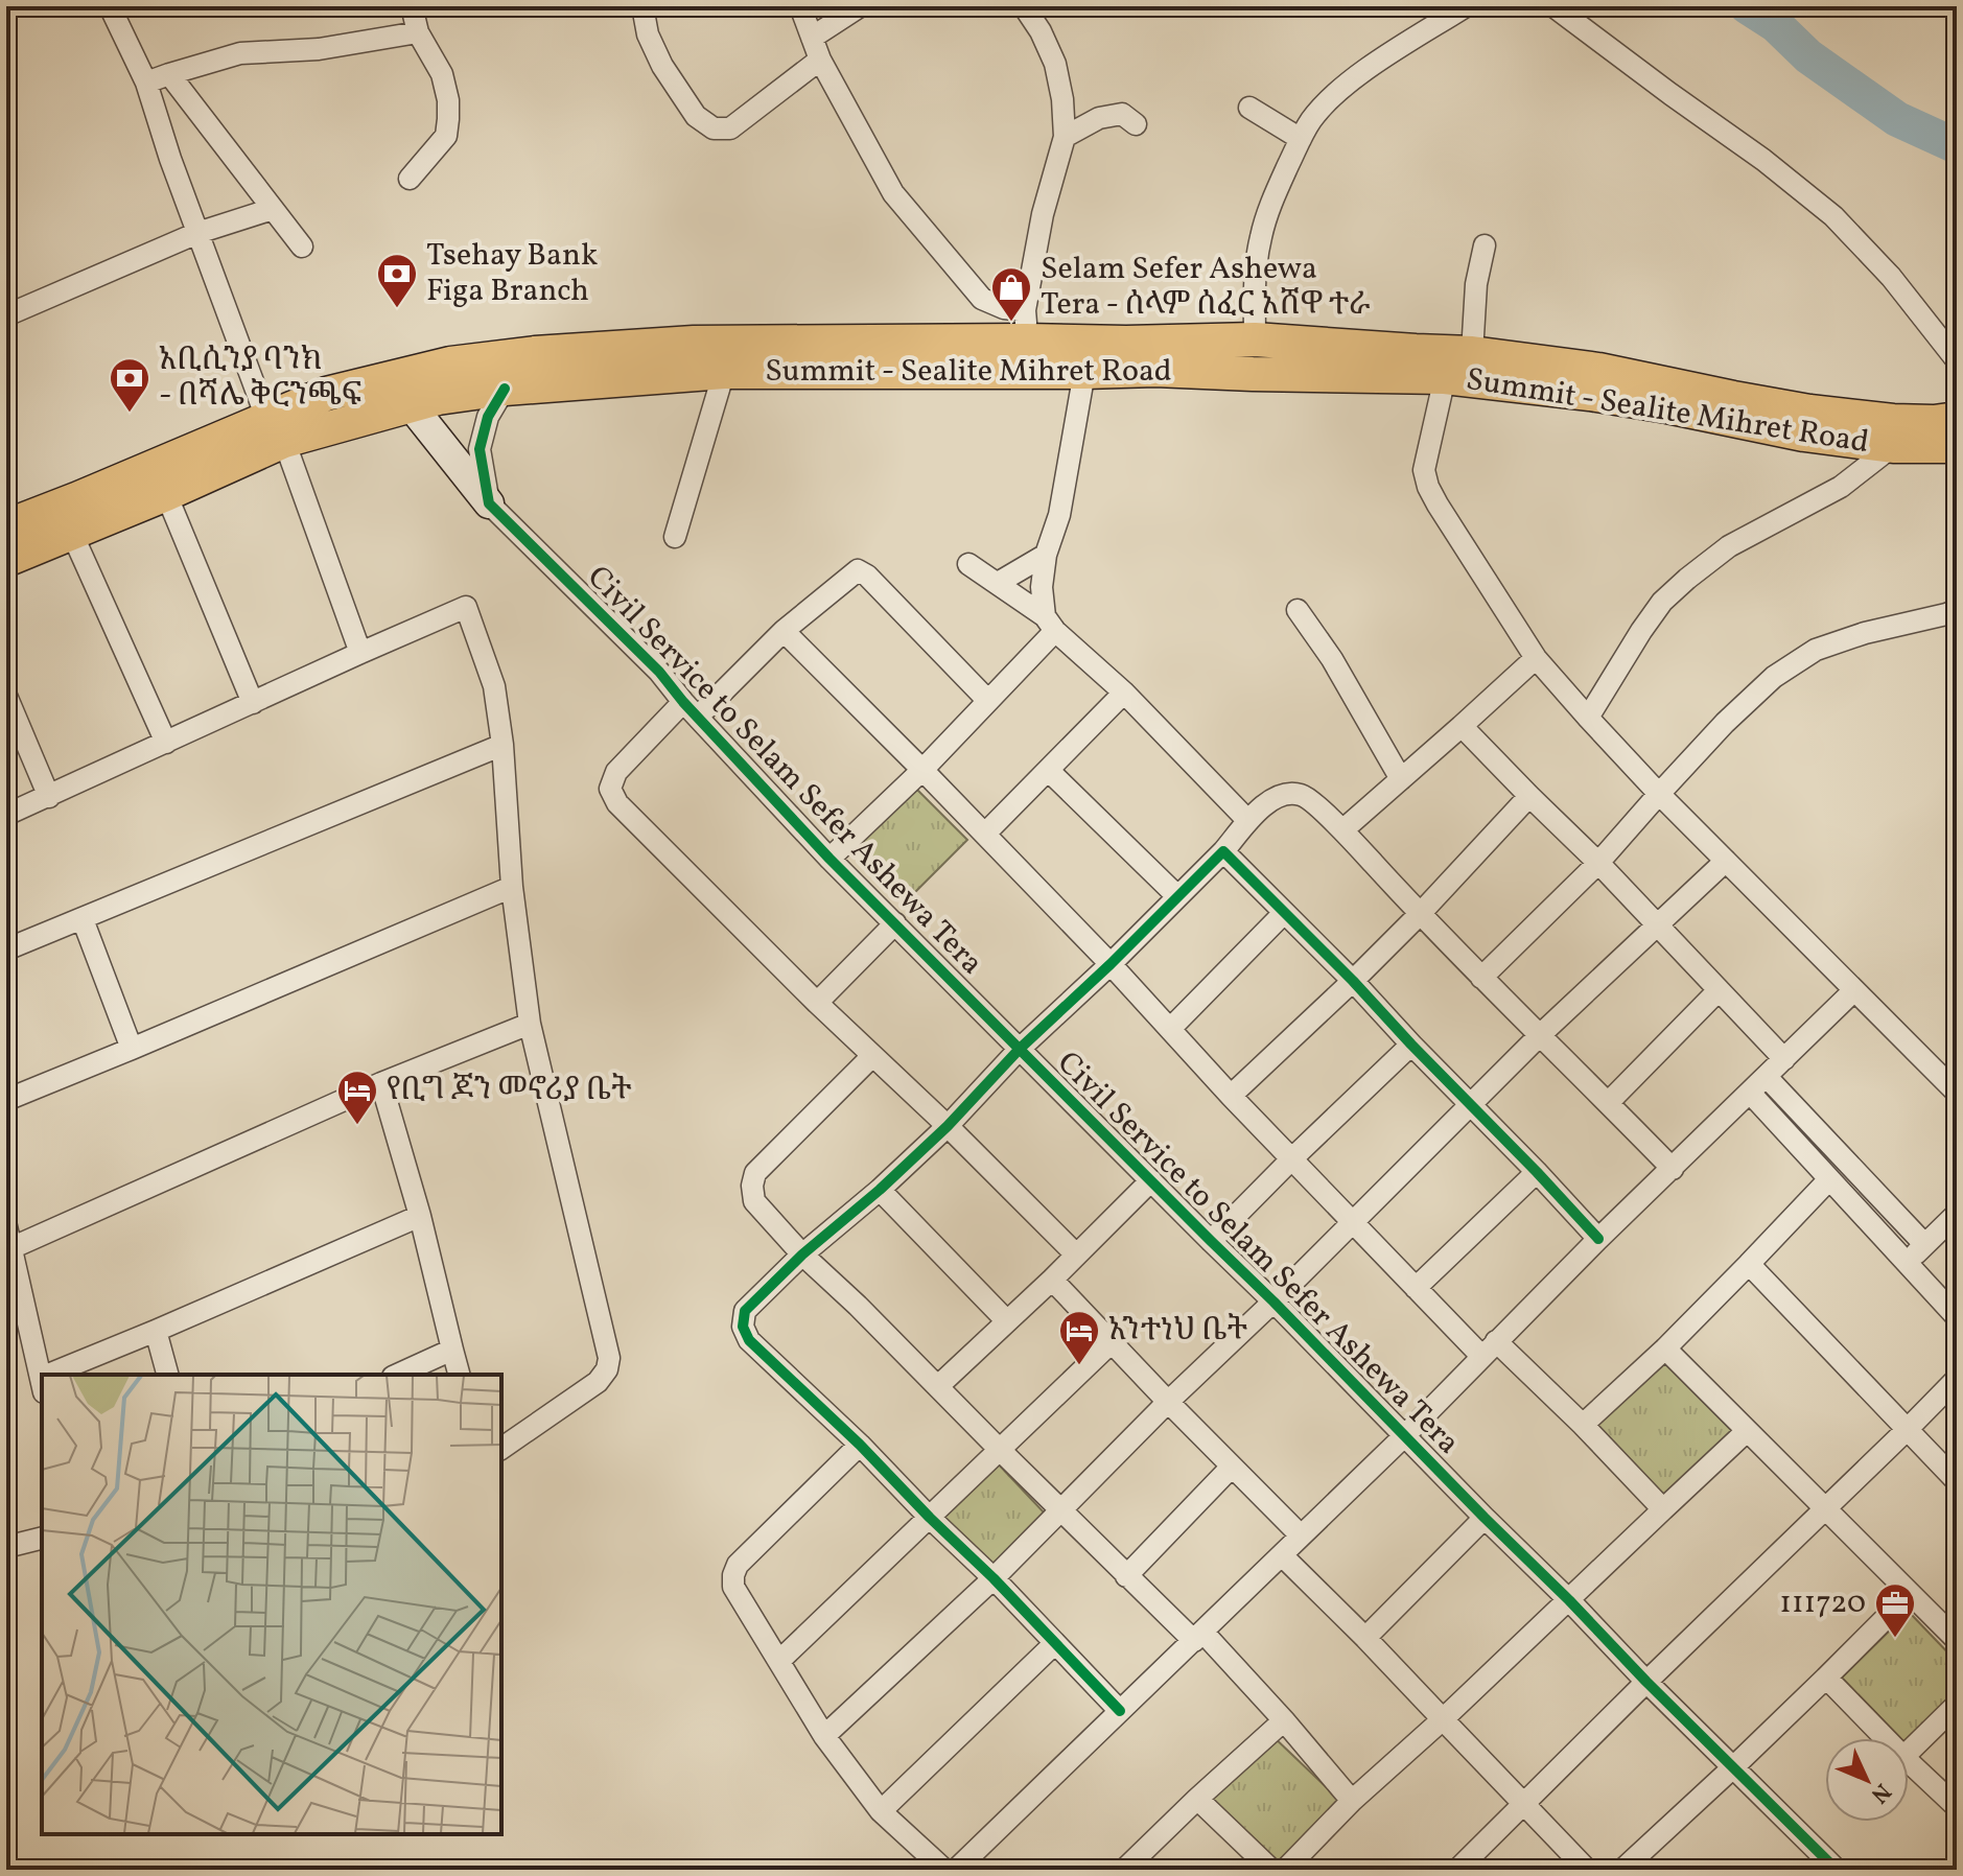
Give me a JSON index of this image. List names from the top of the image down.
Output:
{
  "streets": {
    "main road": ["Summit - Sealite Mihret Road"],
    "street": ["Civil Service to Selam Sefer Ashewa Tera"]
  },
  "places": {
    "bank": ["Tsehay Bank Figa Branch", "አቢሲንያ ባንክ - በሻሌ ቅርንጫፍ"],
    "shop": ["Selam Sefer Ashewa Tera - ሰላም ሰፈር አሸዋ ተራ"],
    "hotel": ["የቢግ ጆን መኖሪያ ቤት", "አንተነህ ቤት"],
    "office": ["111720"]
  },
  "north": "bottom right"
}
